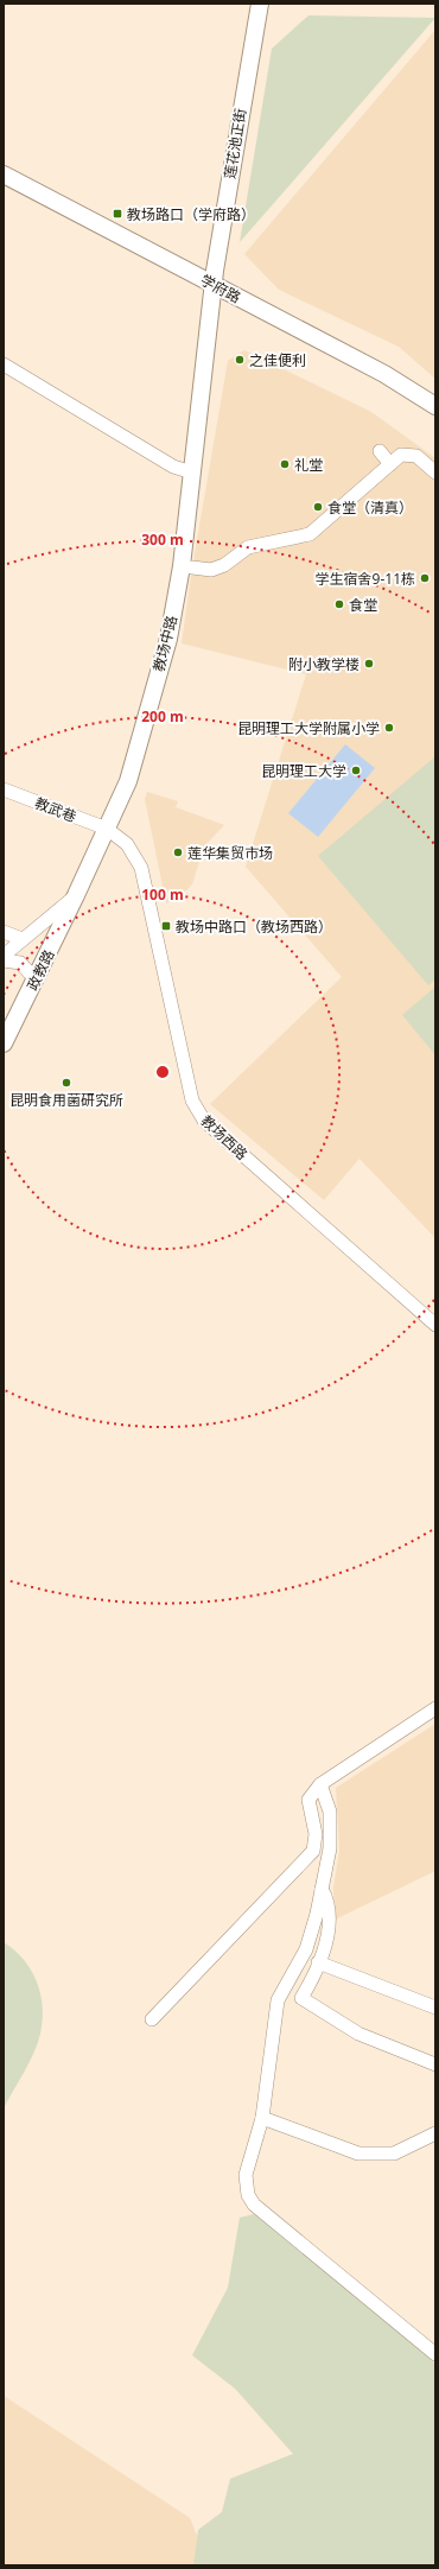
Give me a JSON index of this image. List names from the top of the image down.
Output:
{
  "streets": {
    "main road": [
      "莲花池正街",
      "学府路",
      "教场中路",
      "政教路"
    ],
    "street": ["教武巷", "教场西路"]
  },
  "crossings": [
    ["莲花池正街", "学府路"],
    ["莲花池正街", "教场中路"],
    ["学府路", "教场中路"],
    ["教场中路", "教武巷"],
    ["教场中路", "政教路"],
    ["教场中路", "教场西路"],
    ["教武巷", "教场西路"]
  ],
  "places": {
    "transit": ["教场路口（学府路）", "教场中路口（教场西路）"],
    "other": [
      "之佳便利",
      "礼堂",
      "食堂（清真）",
      "学生宿舍9-11栋",
      "食堂",
      "附小教学楼",
      "昆明理工大学附属小学",
      "昆明理工大学",
      "莲华集贸市场",
      "昆明食用菌研究所"
    ]
  },
  "rings": ["300 m", "200 m", "100 m"]
}
